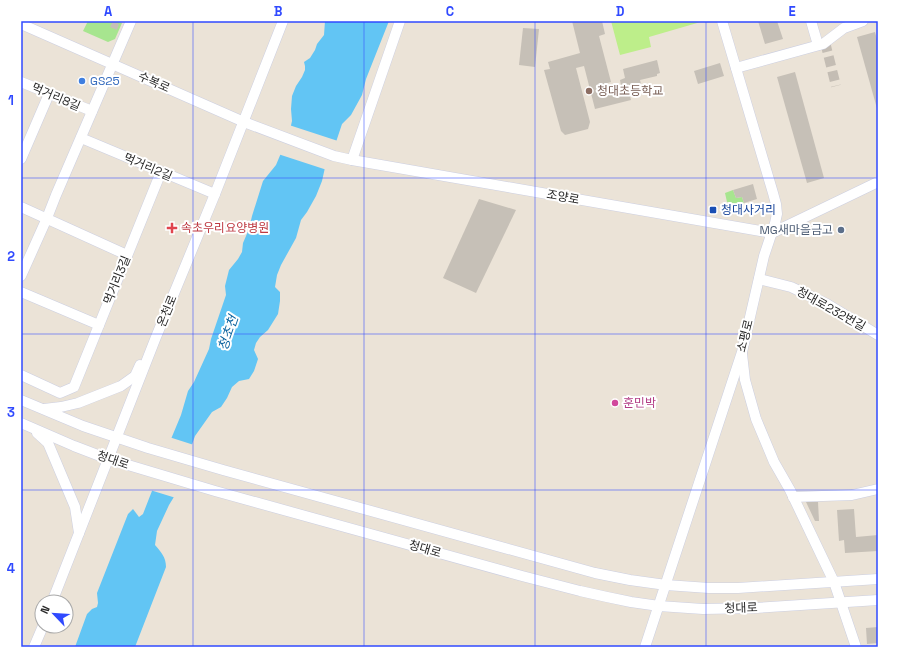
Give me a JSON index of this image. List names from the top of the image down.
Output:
{
  "streets": {
    "street": [
      "수복로",
      "먹거리8길",
      "먹거리2길",
      "조양로",
      "먹거리3길",
      "청대로232번길",
      "온천로",
      "소평로",
      "청대로"
    ]
  },
  "crossings": [
    ["수복로", "조양로"],
    ["수복로", "온천로"],
    ["먹거리2길", "먹거리3길"],
    ["먹거리2길", "온천로"],
    ["조양로", "온천로"],
    ["조양로", "소평로"],
    ["청대로232번길", "소평로"],
    ["온천로", "청대로"],
    ["소평로", "청대로"]
  ],
  "water": ["청초천"],
  "places": {
    "other": [
      "GS25",
      "청대초등학교",
      "MG새마을금고",
      "훈민박"
    ],
    "transit": ["청대사거리"],
    "health": ["속초우리요양병원"]
  },
  "north": "top left",
  "grid": {
    "columns": [
      "A",
      "B",
      "C",
      "D",
      "E"
    ],
    "rows": [
      "1",
      "2",
      "3",
      "4"
    ]
  }
}
